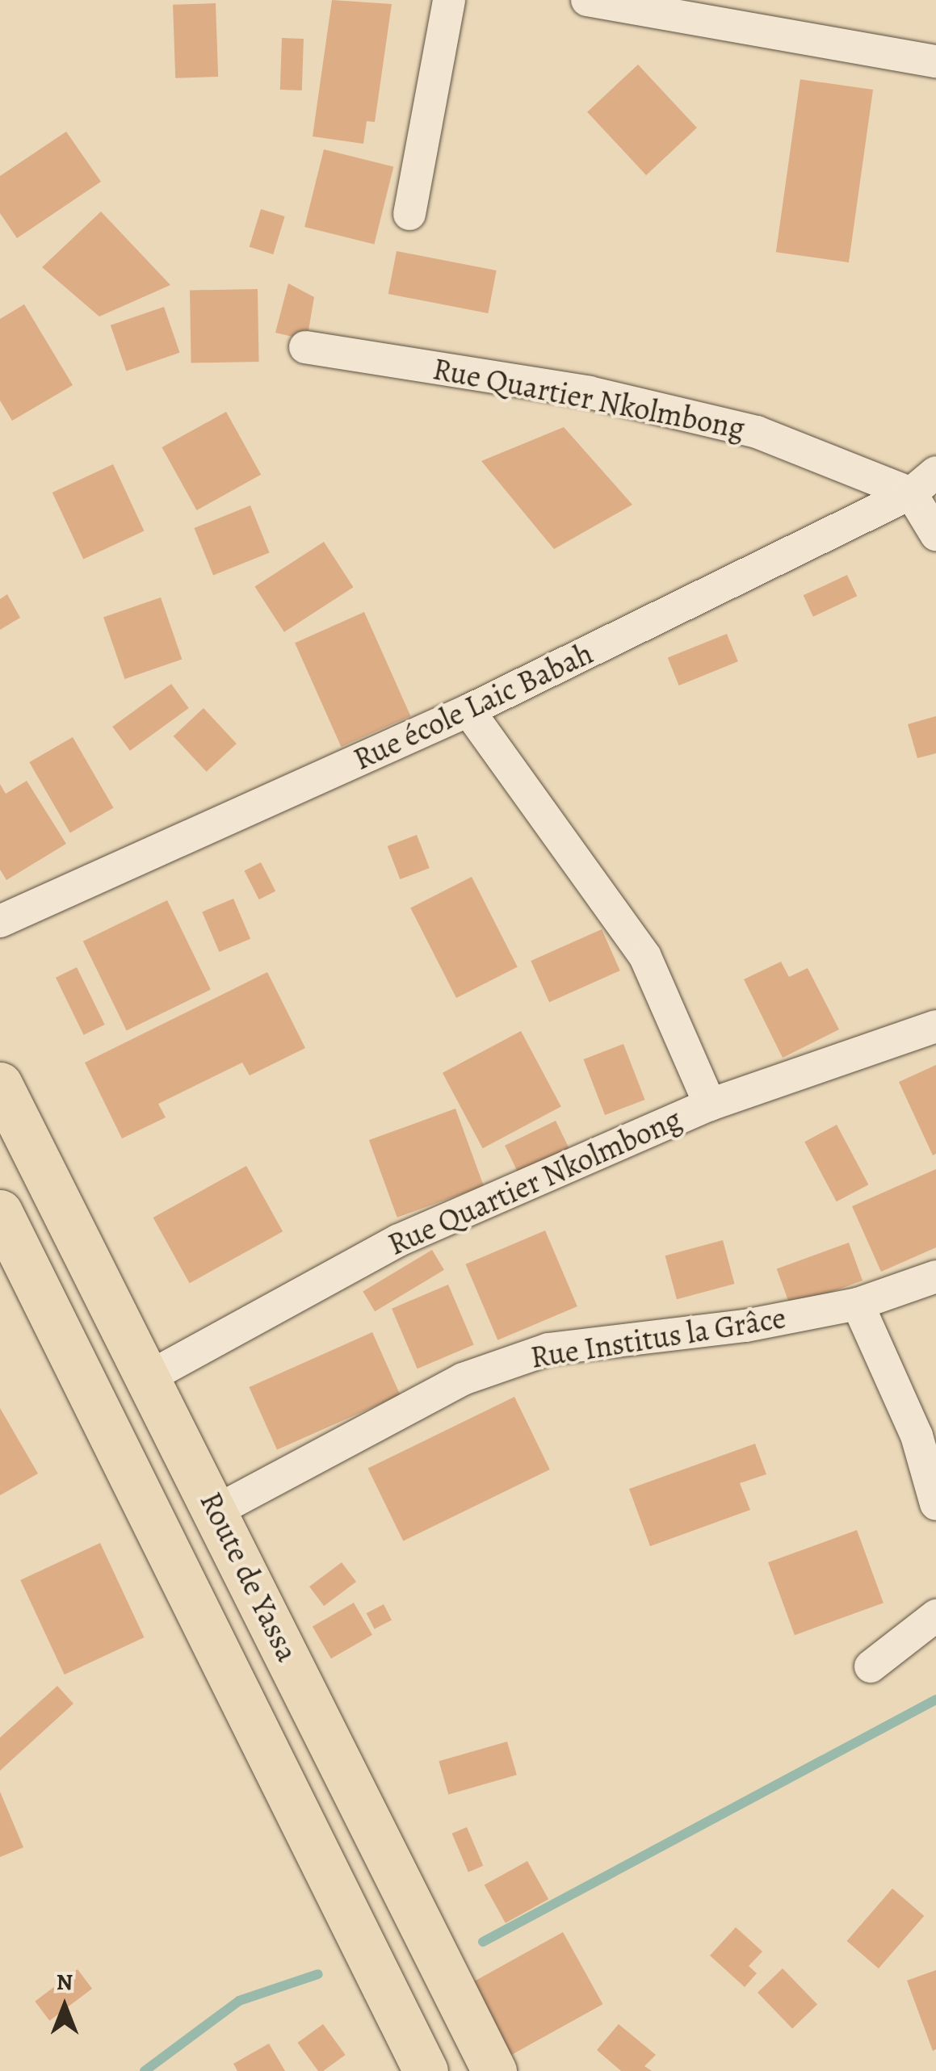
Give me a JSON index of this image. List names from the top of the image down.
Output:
{
  "streets": {
    "main road": ["Route de Yassa"],
    "street": ["Rue Quartier Nkolmbong", "Rue école Laic Babah", "Rue Institus la Grâce"]
  },
  "crossings": [
    ["Rue Quartier Nkolmbong", "Rue école Laic Babah"],
    ["Rue Quartier Nkolmbong", "Route de Yassa"],
    ["Rue Institus la Grâce", "Route de Yassa"]
  ],
  "north": "top"
}
